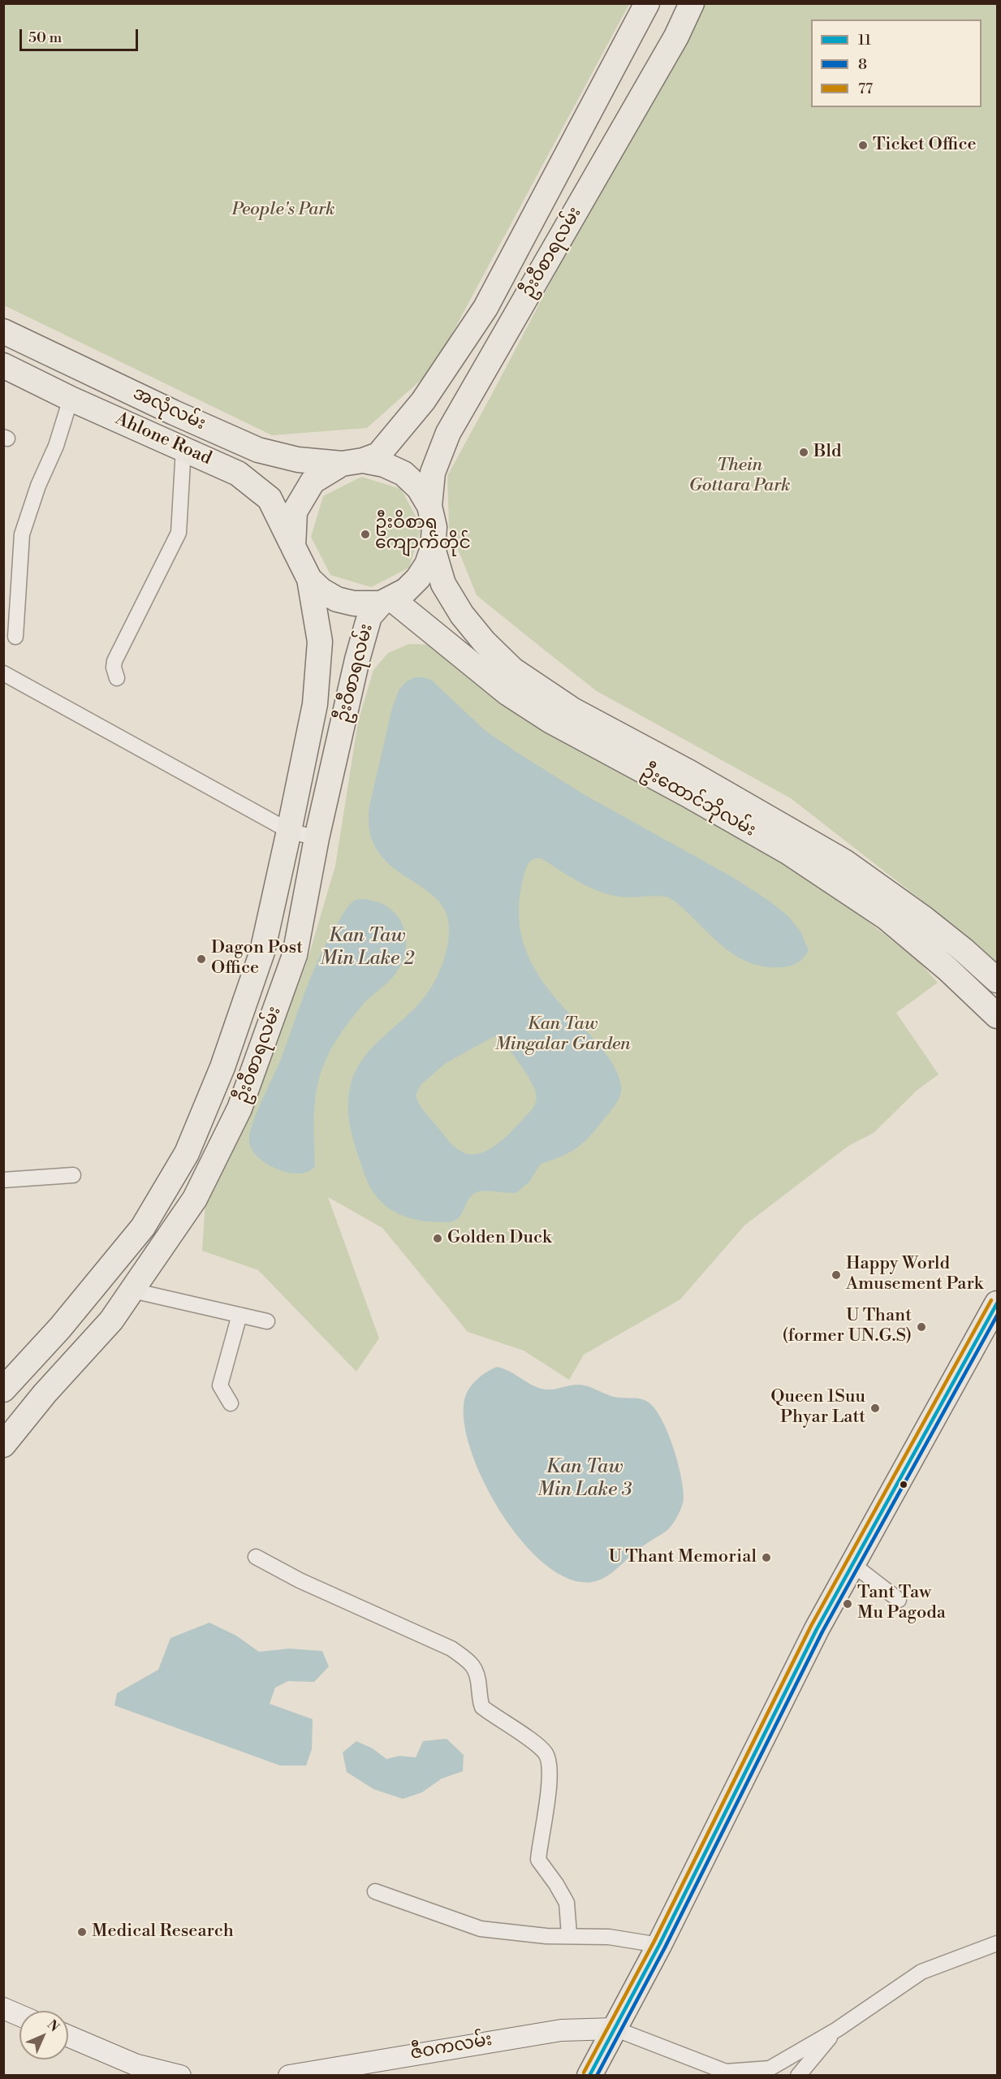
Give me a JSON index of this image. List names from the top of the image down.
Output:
{
  "streets": {
    "main road": [
      "ဦးဝီစာရလမ်း",
      "အလုံလမ်း",
      "Ahlone Road",
      "ဦးထောင်ဘိုလမ်း",
      "ဇီဝကလမ်း"
    ]
  },
  "crossings": [
    ["ဦးဝီစာရလမ်း", "အလုံလမ်း"],
    ["ဦးဝီစာရလမ်း", "Ahlone Road"],
    ["ဦးဝီစာရလမ်း", "ဦးထောင်ဘိုလမ်း"],
    ["အလုံလမ်း", "Ahlone Road"],
    ["အလုံလမ်း", "ဦးထောင်ဘိုလမ်း"],
    ["Ahlone Road", "ဦးထောင်ဘိုလမ်း"]
  ],
  "water": ["Kan Taw Min Lake 2", "Kan Taw Min Lake 3"],
  "parks": ["People's Park", "Thein Gottara Park", "Kan Taw Mingalar Garden"],
  "places": [
    "Ticket Office",
    "Bld",
    "ဦးဝိစာရ ကျောက်တိုင်",
    "Dagon Post Office",
    "Golden Duck",
    "Happy World Amusement Park",
    "U Thant (former UN.G.S)",
    "Queen 1Suu Phyar Latt",
    "U Thant Memorial",
    "Tant Taw Mu Pagoda",
    "Medical Research"
  ],
  "lines": ["transit line 77", "transit line 11", "transit line 8"],
  "legend": ["11", "8", "77"],
  "scale_bar": "50 m",
  "north": "top right"
}
